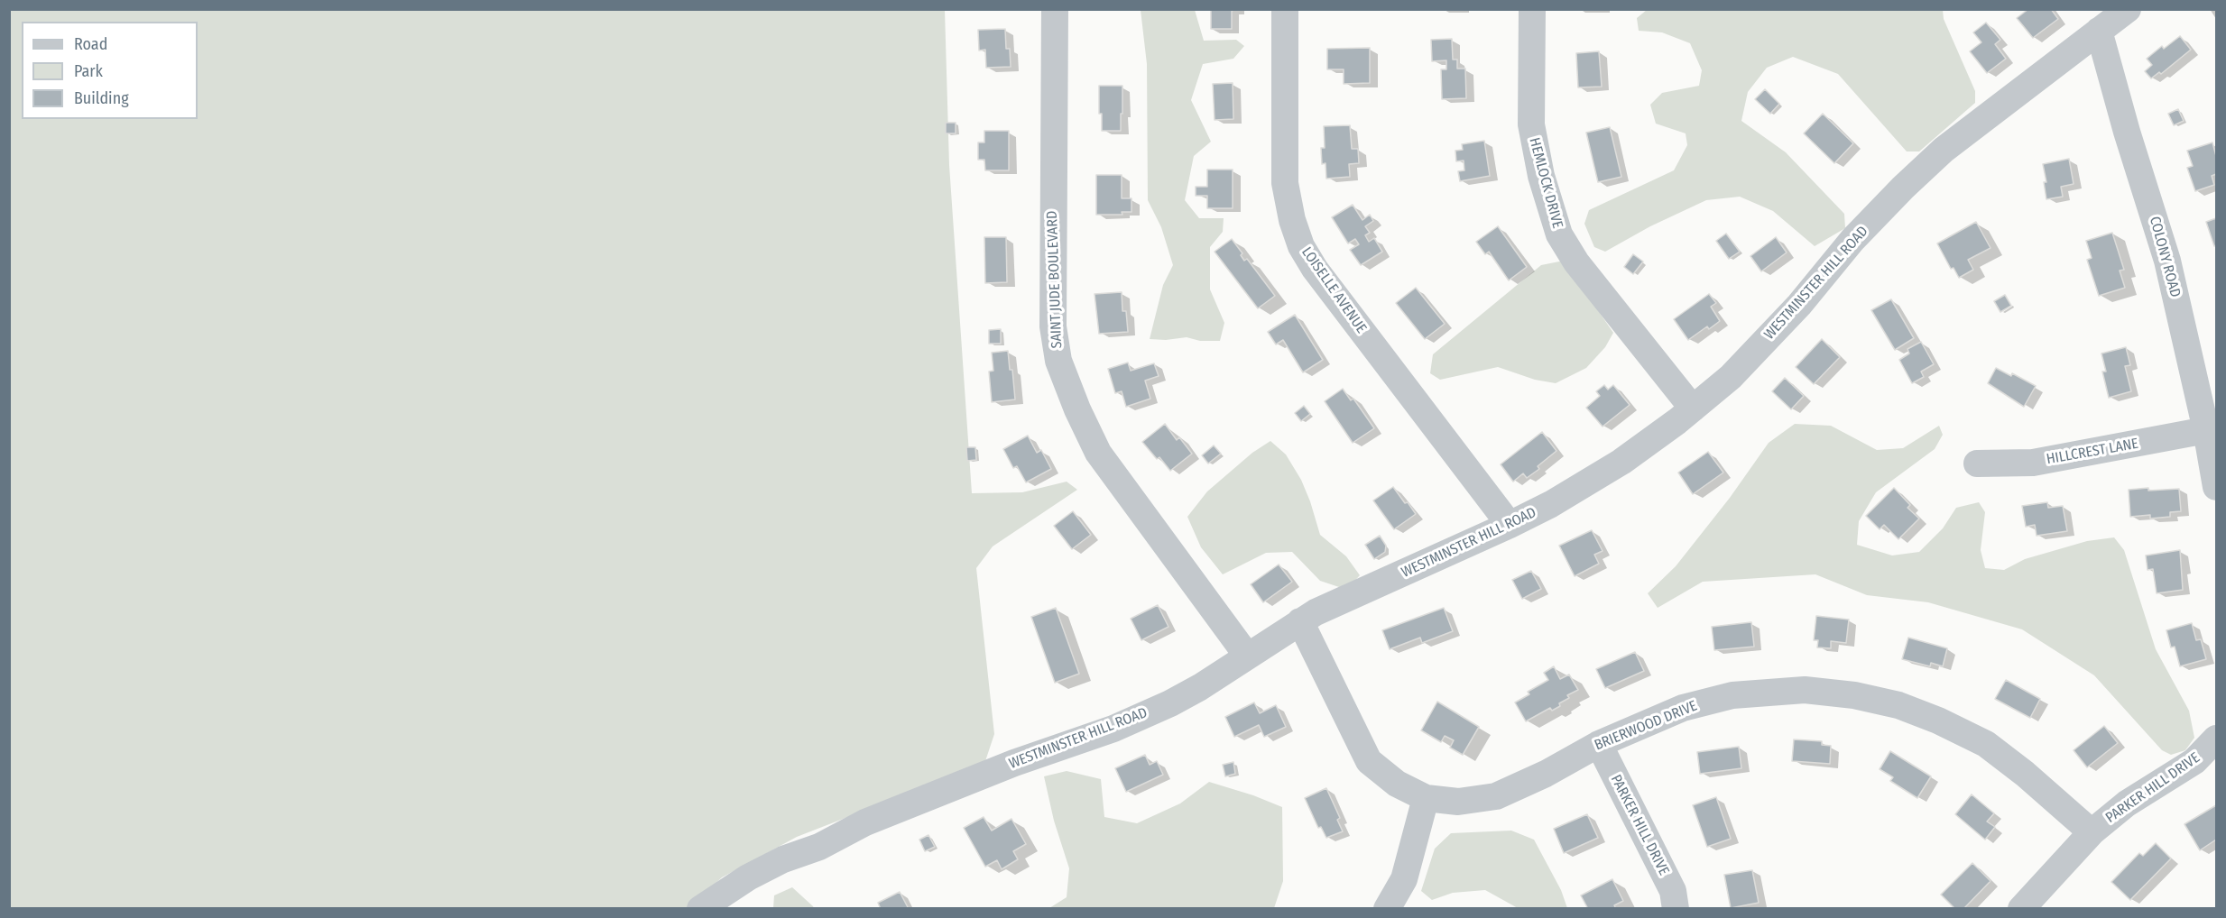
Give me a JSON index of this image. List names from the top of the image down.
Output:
{
  "streets": {
    "street": [
      "HEMLOCK DRIVE",
      "COLONY ROAD",
      "SAINT JUDE BOULEVARD",
      "WESTMINSTER HILL ROAD",
      "LOISELLE AVENUE",
      "HILLCREST LANE",
      "BRIERWOOD DRIVE",
      "PARKER HILL DRIVE"
    ]
  },
  "crossings": [
    ["HEMLOCK DRIVE", "WESTMINSTER HILL ROAD"],
    ["COLONY ROAD", "WESTMINSTER HILL ROAD"],
    ["COLONY ROAD", "HILLCREST LANE"],
    ["SAINT JUDE BOULEVARD", "WESTMINSTER HILL ROAD"],
    ["WESTMINSTER HILL ROAD", "LOISELLE AVENUE"],
    ["WESTMINSTER HILL ROAD", "BRIERWOOD DRIVE"],
    ["BRIERWOOD DRIVE", "PARKER HILL DRIVE"]
  ],
  "legend": ["Road", "Park", "Building"]
}
